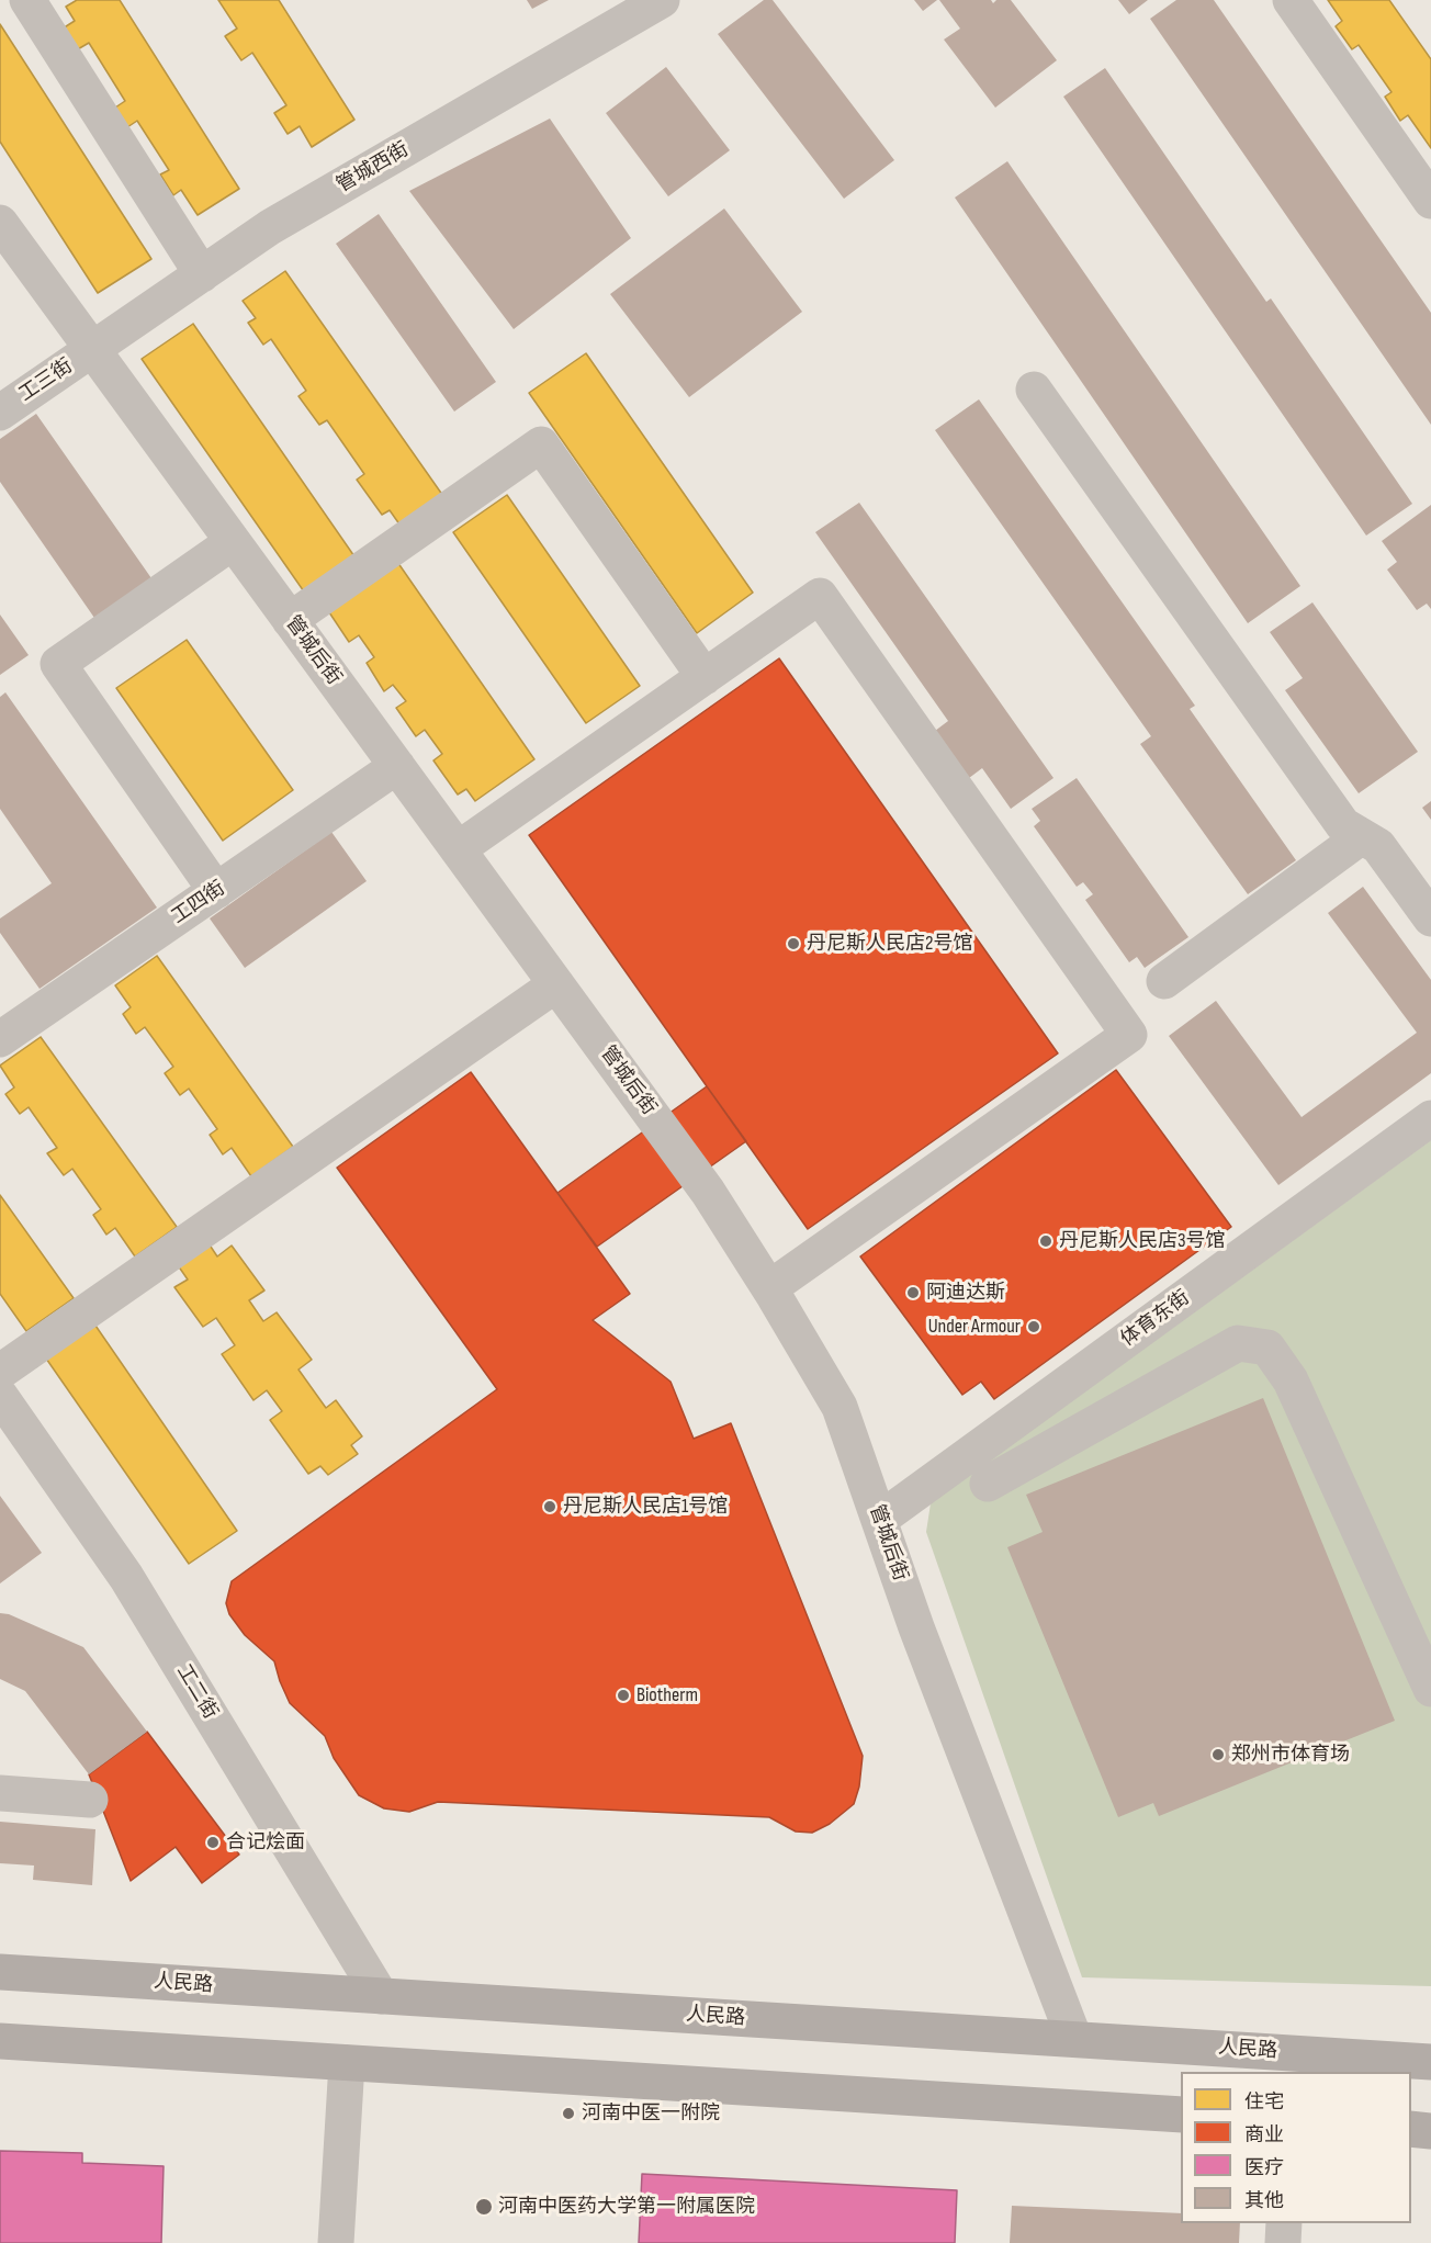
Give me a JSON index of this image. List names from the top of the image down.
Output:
{
  "streets": {
    "main road": ["人民路"],
    "street": [
      "管城西街",
      "工三街",
      "管城后街",
      "工四街",
      "体育东街",
      "工二街"
    ]
  },
  "crossings": [
    ["管城西街", "工三街"],
    ["管城西街", "管城后街"],
    ["工三街", "管城后街"],
    ["管城后街", "工四街"],
    ["管城后街", "体育东街"],
    ["管城后街", "人民路"],
    ["工二街", "人民路"]
  ],
  "places": [
    "丹尼斯人民店2号馆",
    "丹尼斯人民店3号馆",
    "阿迪达斯",
    "Under Armour",
    "丹尼斯人民店1号馆",
    "Biotherm",
    "郑州市体育场",
    "合记烩面",
    "河南中医一附院",
    "河南中医药大学第一附属医院"
  ],
  "legend": [
    "住宅",
    "商业",
    "医疗",
    "其他"
  ]
}
